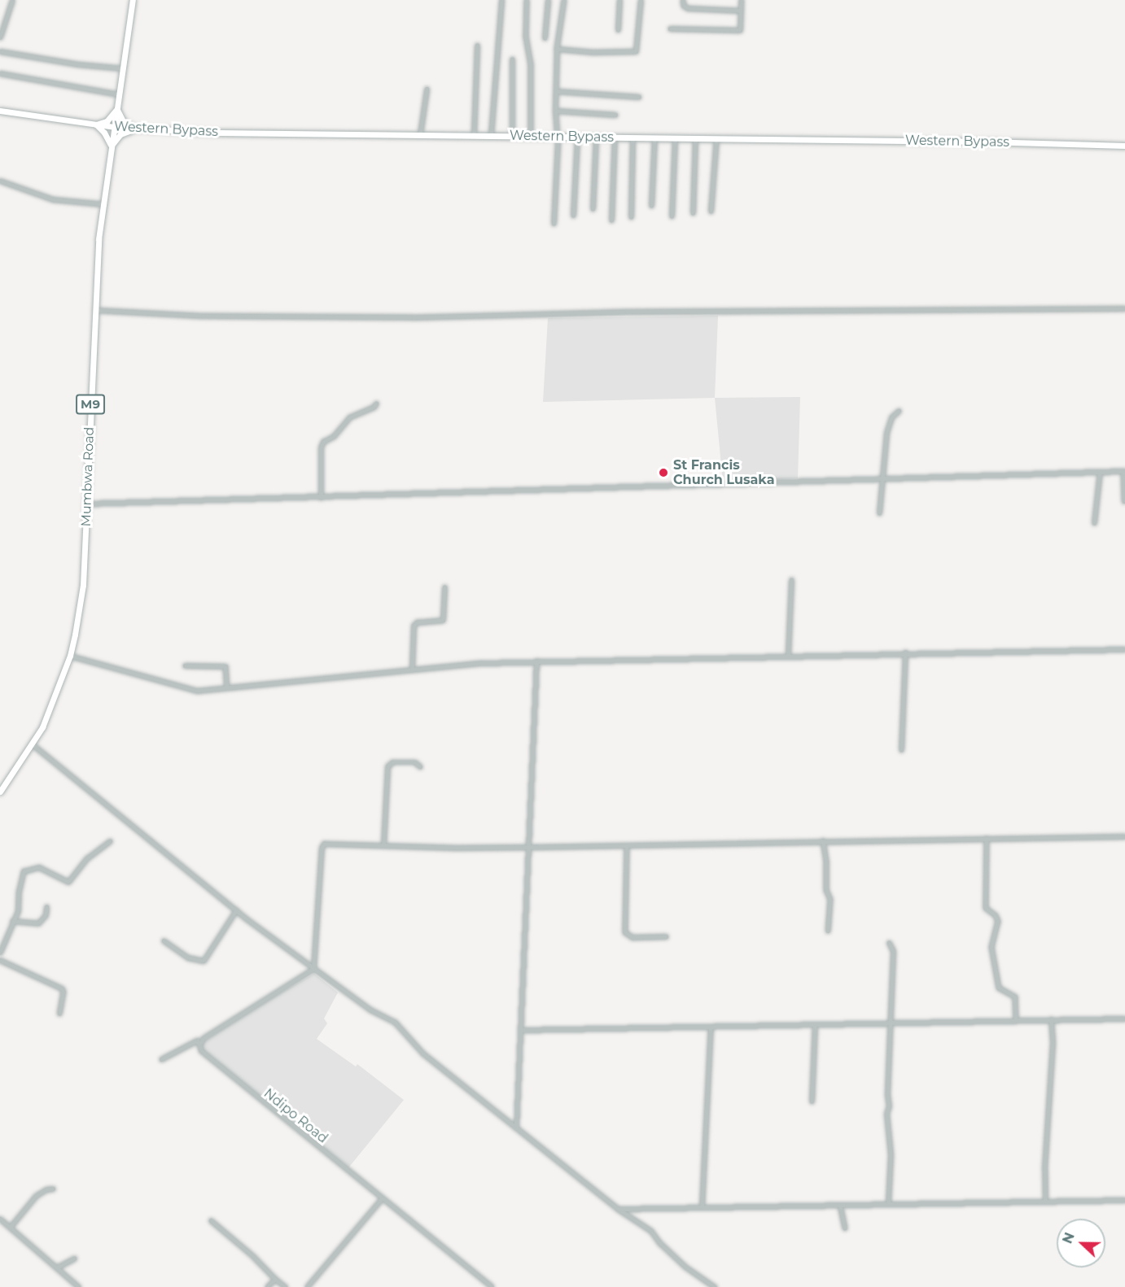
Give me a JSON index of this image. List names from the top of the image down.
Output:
{
  "streets": {
    "main road": ["Western Bypass", "M9", "Mumbwa Road"],
    "street": ["Ndipo Road"]
  },
  "crossings": [
    ["Western Bypass", "Mumbwa Road"]
  ],
  "places": ["St Francis Church Lusaka"],
  "north": "left"
}
